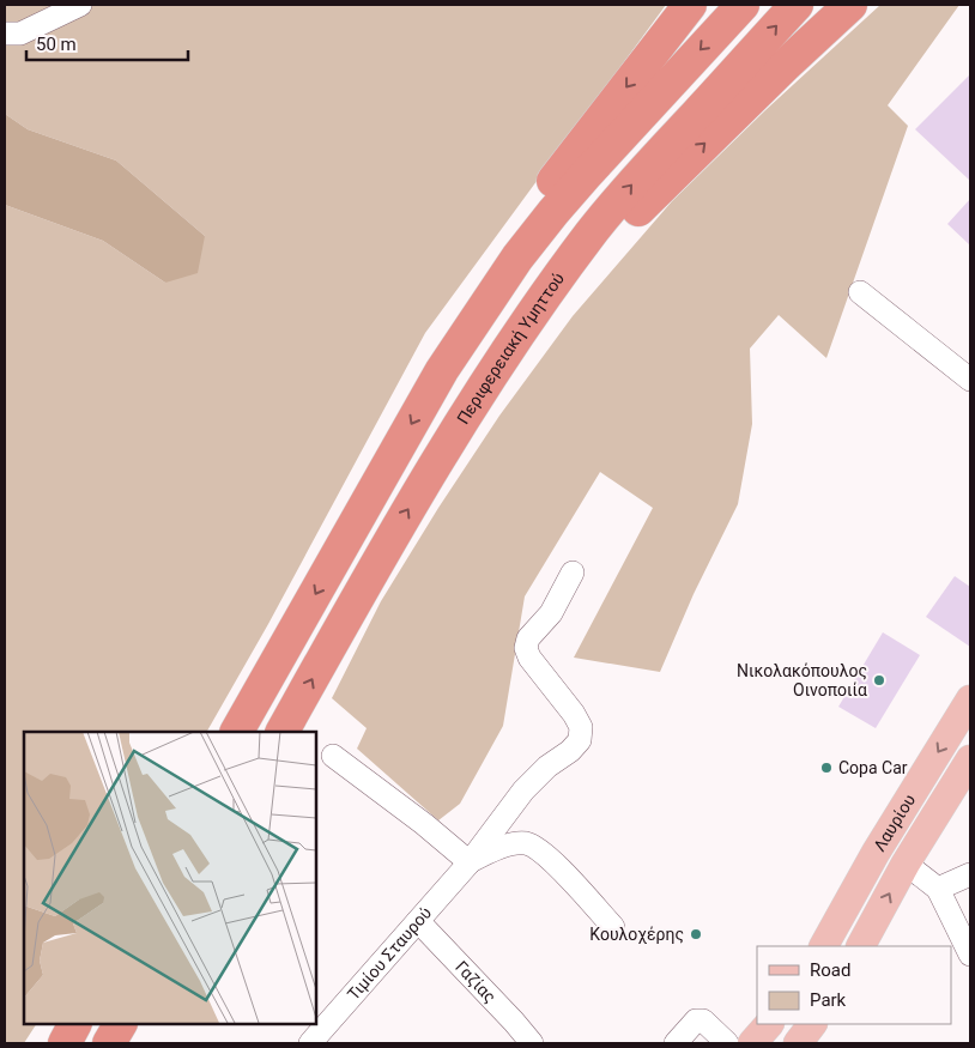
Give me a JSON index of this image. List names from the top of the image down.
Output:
{
  "streets": {
    "highway": ["Περιφερειακή Υμηττού"],
    "main road": ["Λαυρίου"],
    "street": ["Τιμίου Σταυρού", "Γαζίας"]
  },
  "crossings": [
    ["Τιμίου Σταυρού", "Γαζίας"]
  ],
  "places": ["Νικολακόπουλος Οινοποιία", "Copa Car", "Κουλοχέρης"],
  "legend": ["Road", "Park"],
  "scale_bar": "50 m"
}
